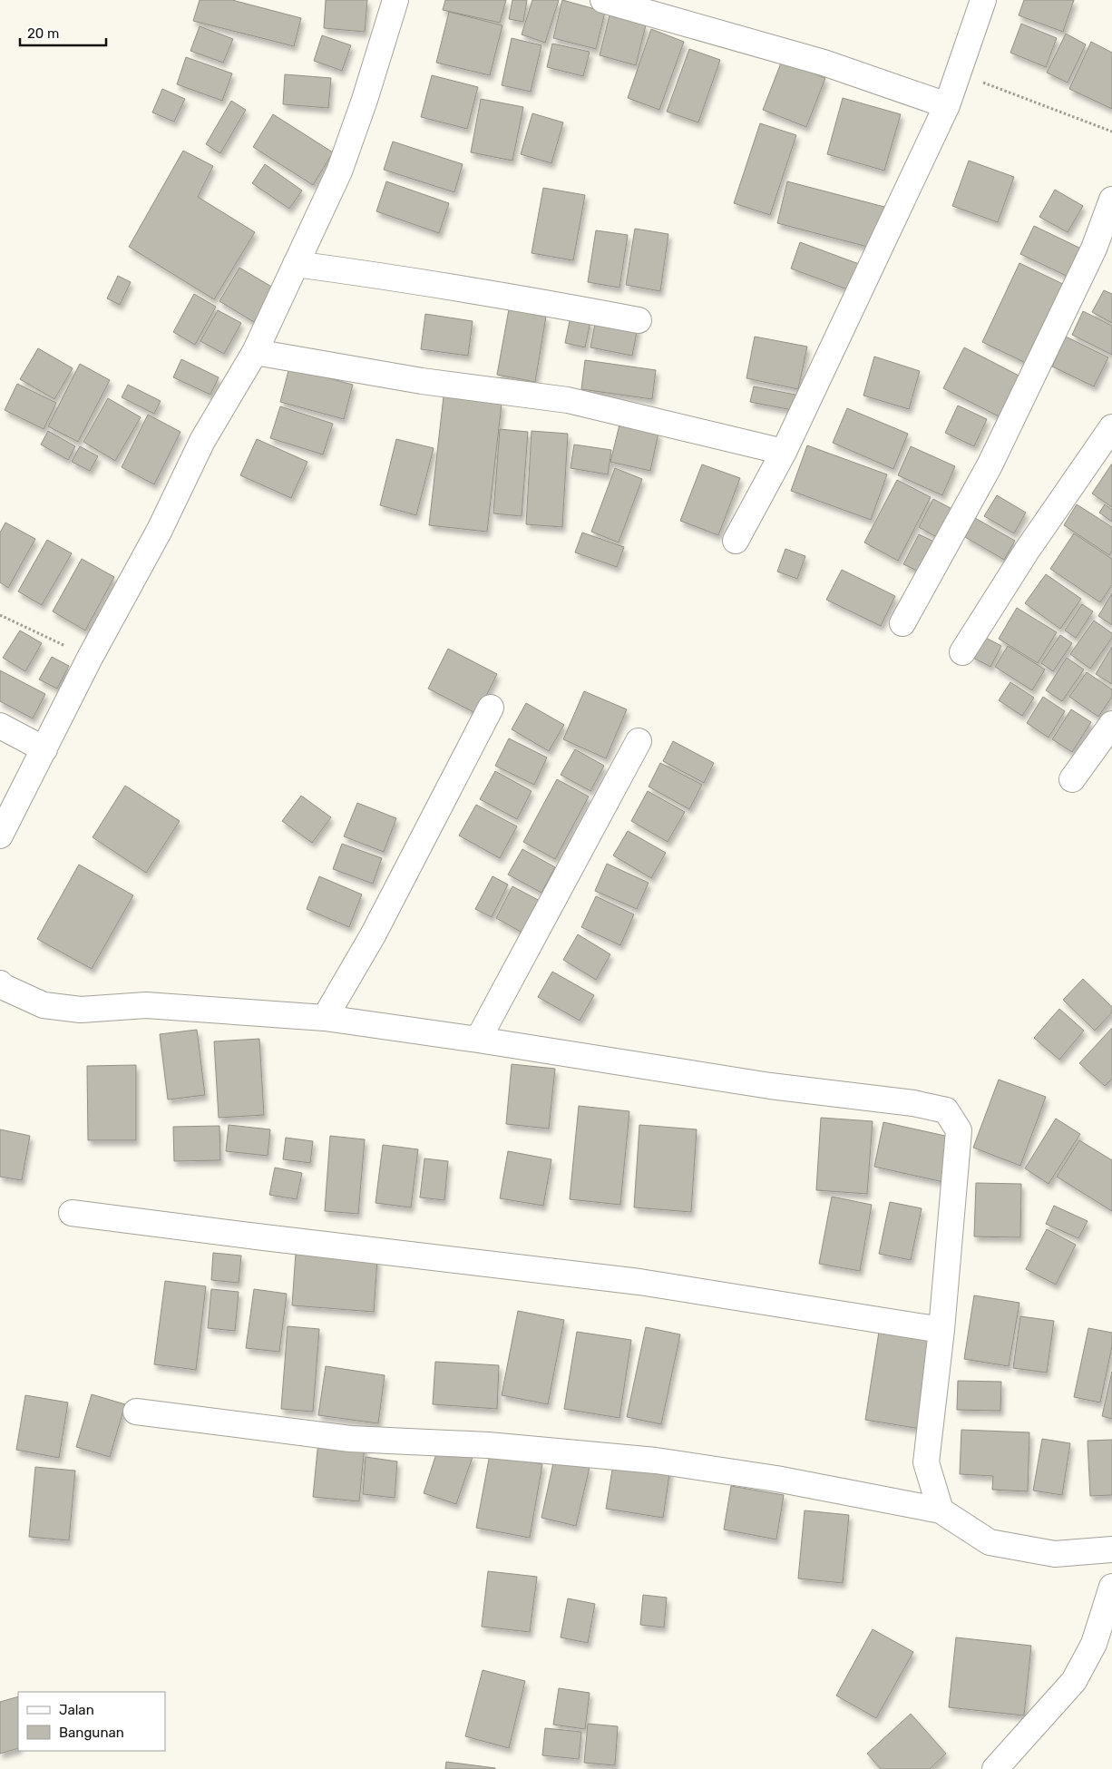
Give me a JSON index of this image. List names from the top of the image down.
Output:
{
  "legend": ["Jalan", "Bangunan"],
  "scale_bar": "20 m"
}
